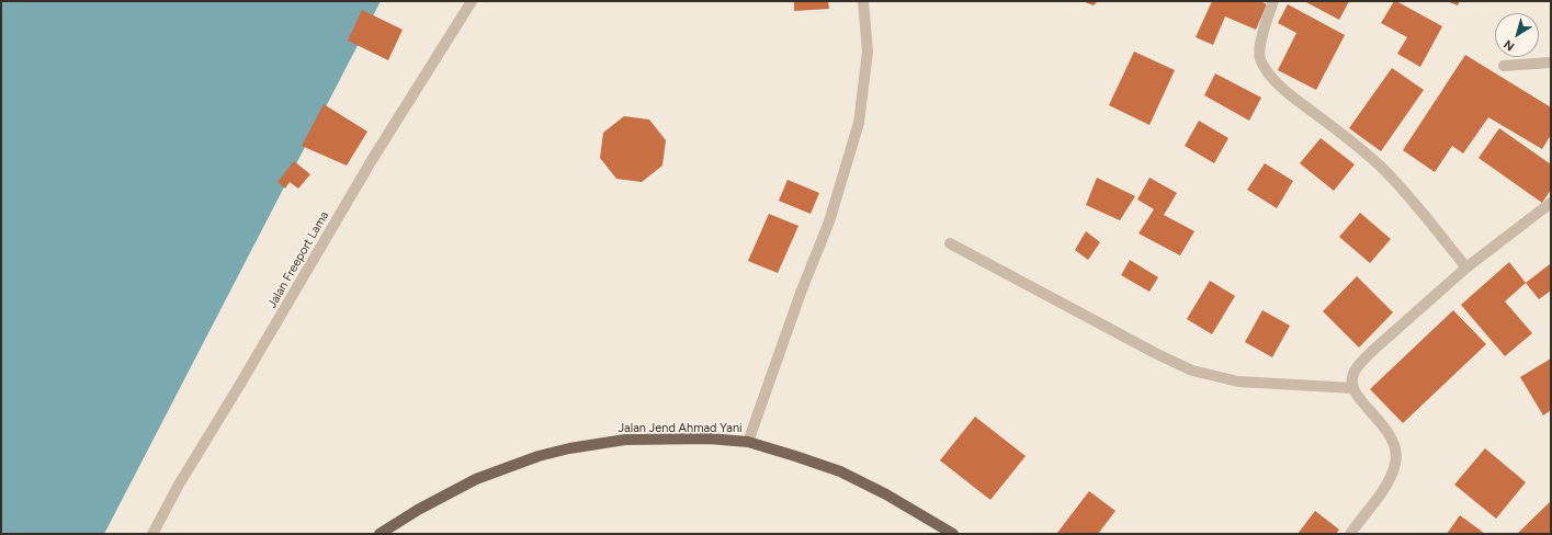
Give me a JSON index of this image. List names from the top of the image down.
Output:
{
  "streets": {
    "main road": ["Jalan Jend Ahmad Yani"],
    "street": ["Jalan Freeport Lama"]
  },
  "north": "bottom left"
}
